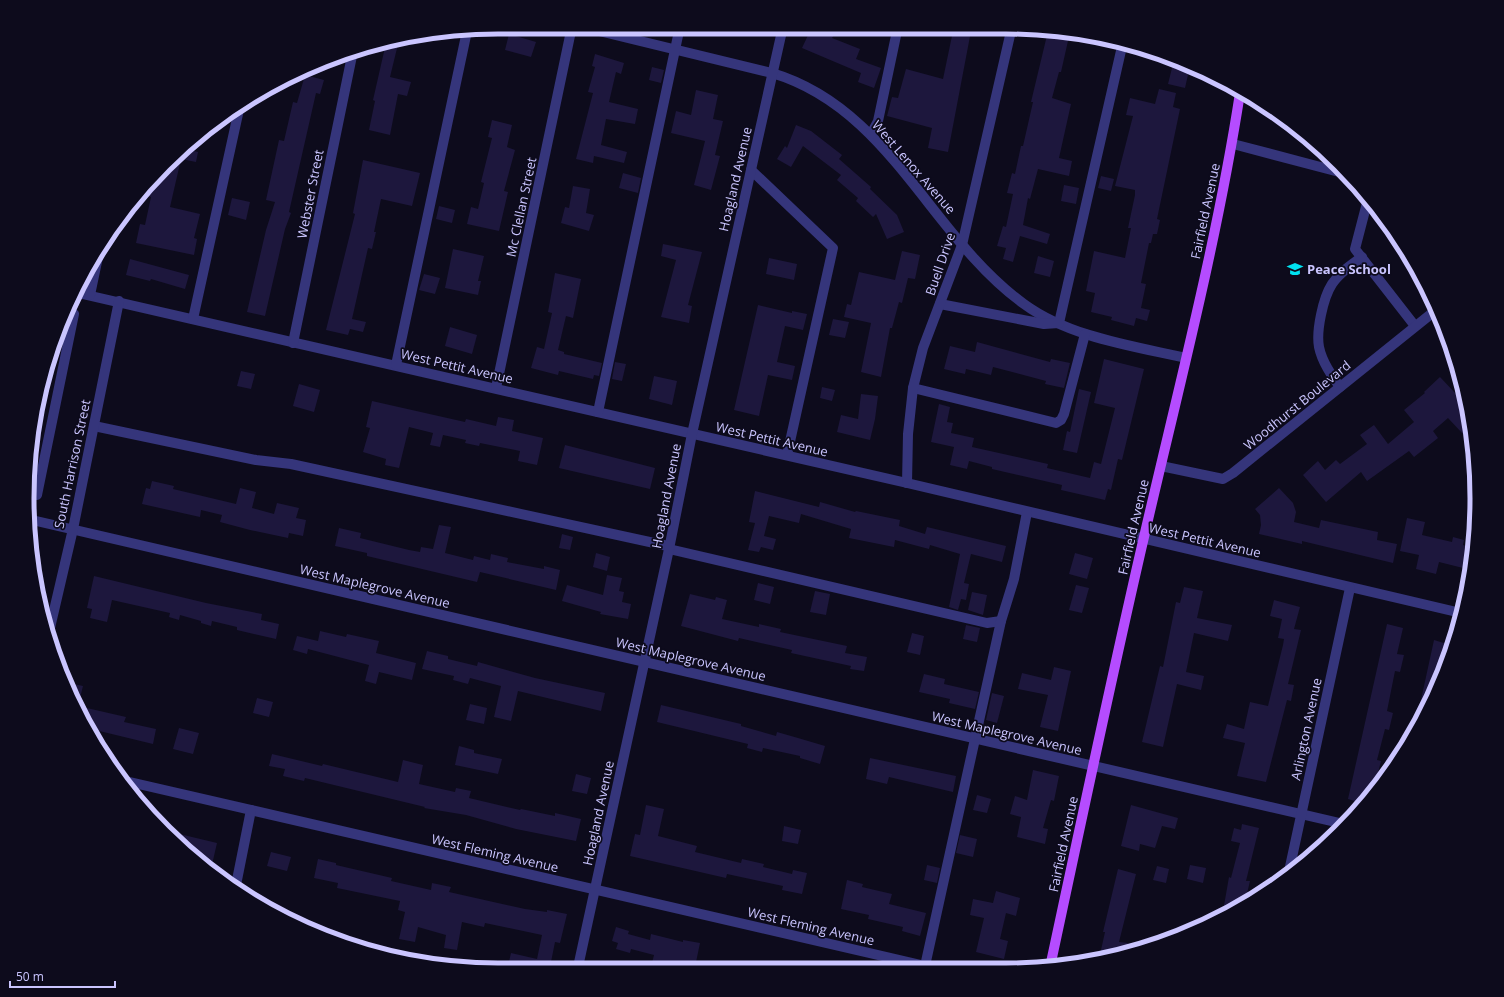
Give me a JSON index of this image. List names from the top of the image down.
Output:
{
  "streets": {
    "main road": ["Fairfield Avenue"],
    "street": [
      "West Lenox Avenue",
      "Hoagland Avenue",
      "Webster Street",
      "Mc Clellan Street",
      "Buell Drive",
      "West Pettit Avenue",
      "Woodhurst Boulevard",
      "South Harrison Street",
      "West Maplegrove Avenue",
      "Arlington Avenue",
      "West Fleming Avenue"
    ]
  },
  "crossings": [
    ["West Lenox Avenue", "Hoagland Avenue"],
    ["West Lenox Avenue", "Fairfield Avenue"],
    ["West Lenox Avenue", "Buell Drive"],
    ["Hoagland Avenue", "West Pettit Avenue"],
    ["Hoagland Avenue", "West Maplegrove Avenue"],
    ["Hoagland Avenue", "West Fleming Avenue"],
    ["Webster Street", "West Pettit Avenue"],
    ["Mc Clellan Street", "West Pettit Avenue"],
    ["Fairfield Avenue", "West Pettit Avenue"],
    ["Fairfield Avenue", "Woodhurst Boulevard"],
    ["Fairfield Avenue", "West Maplegrove Avenue"],
    ["Buell Drive", "West Pettit Avenue"],
    ["West Pettit Avenue", "South Harrison Street"],
    ["West Pettit Avenue", "Arlington Avenue"],
    ["South Harrison Street", "West Maplegrove Avenue"],
    ["West Maplegrove Avenue", "Arlington Avenue"]
  ],
  "places": {
    "school or university": ["Peace School"]
  },
  "scale_bar": "50 m"
}
